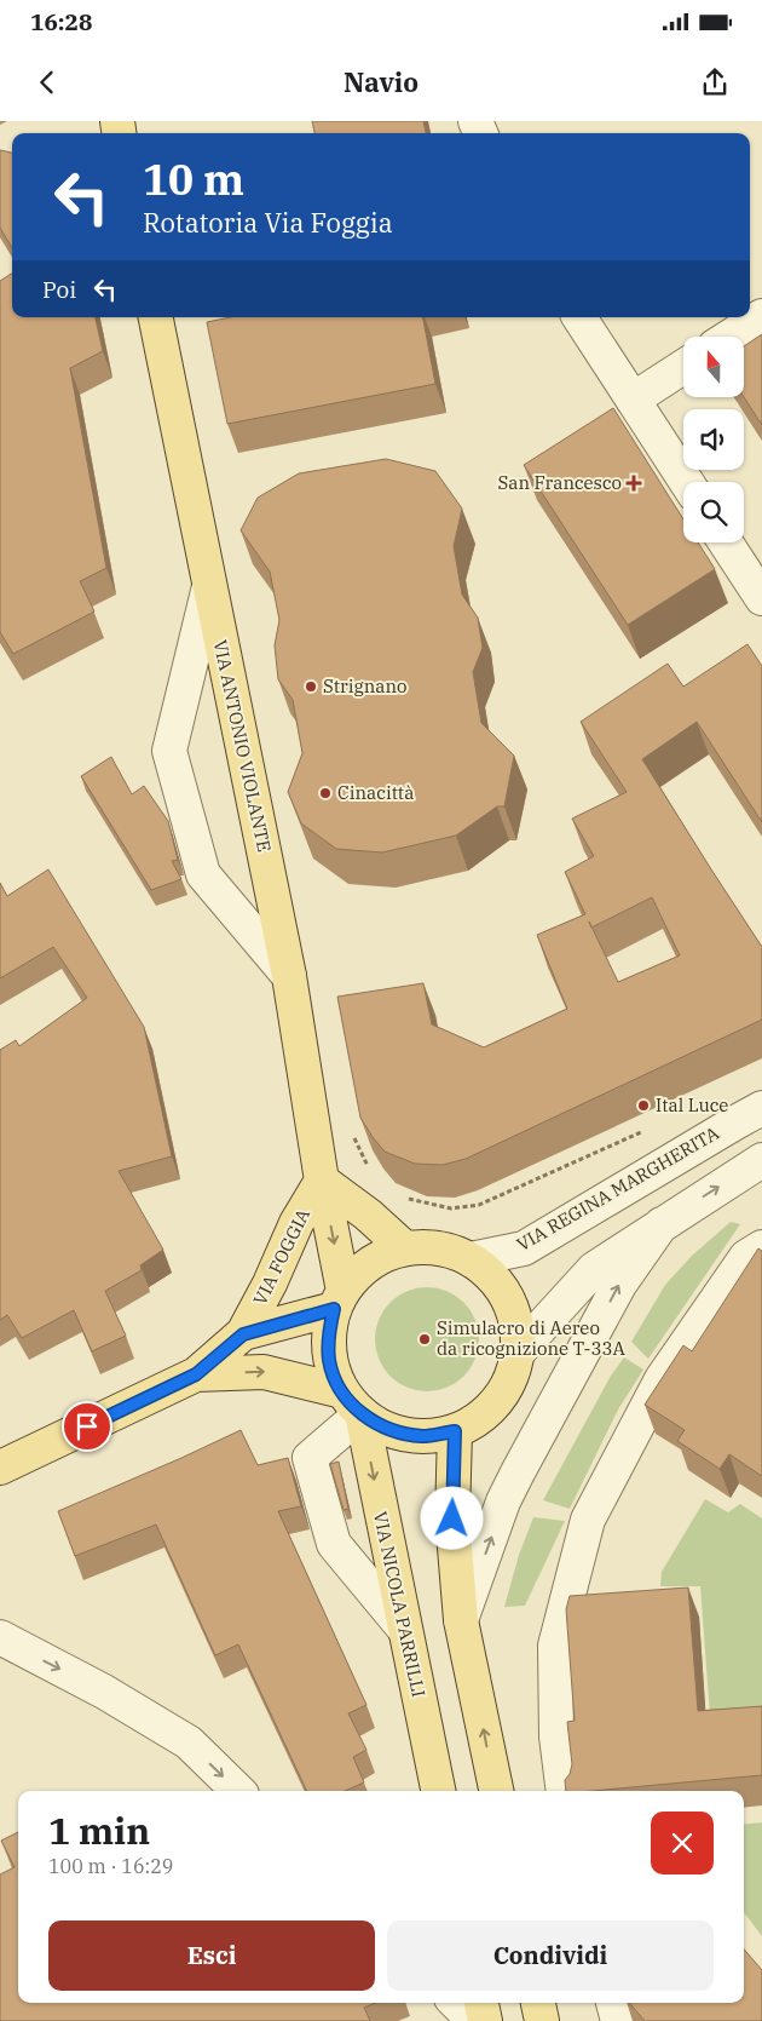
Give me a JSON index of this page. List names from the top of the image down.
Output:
{
  "streets": {
    "main road": ["VIA ANTONIO VIOLANTE", "VIA FOGGIA", "VIA NICOLA PARRILLI"],
    "street": ["VIA REGINA MARGHERITA"]
  },
  "crossings": [
    ["VIA ANTONIO VIOLANTE", "VIA REGINA MARGHERITA"],
    ["VIA ANTONIO VIOLANTE", "VIA FOGGIA"],
    ["VIA ANTONIO VIOLANTE", "VIA NICOLA PARRILLI"],
    ["VIA REGINA MARGHERITA", "VIA FOGGIA"],
    ["VIA REGINA MARGHERITA", "VIA NICOLA PARRILLI"],
    ["VIA FOGGIA", "VIA NICOLA PARRILLI"]
  ],
  "places": {
    "health": ["San Francesco"],
    "other": [
      "Strignano",
      "Cinacittà",
      "Ital Luce",
      "Simulacro di Aereo da ricognizione T-33A"
    ]
  },
  "north": "top",
  "page": {
    "status": "16:28",
    "header": "Navio",
    "turn": ["10 m", "Rotatoria Via Foggia"],
    "then": "Poi",
    "heading": ["1 min", "100 m · 16:29"],
    "buttons": ["Esci", "Condividi"]
  }
}
